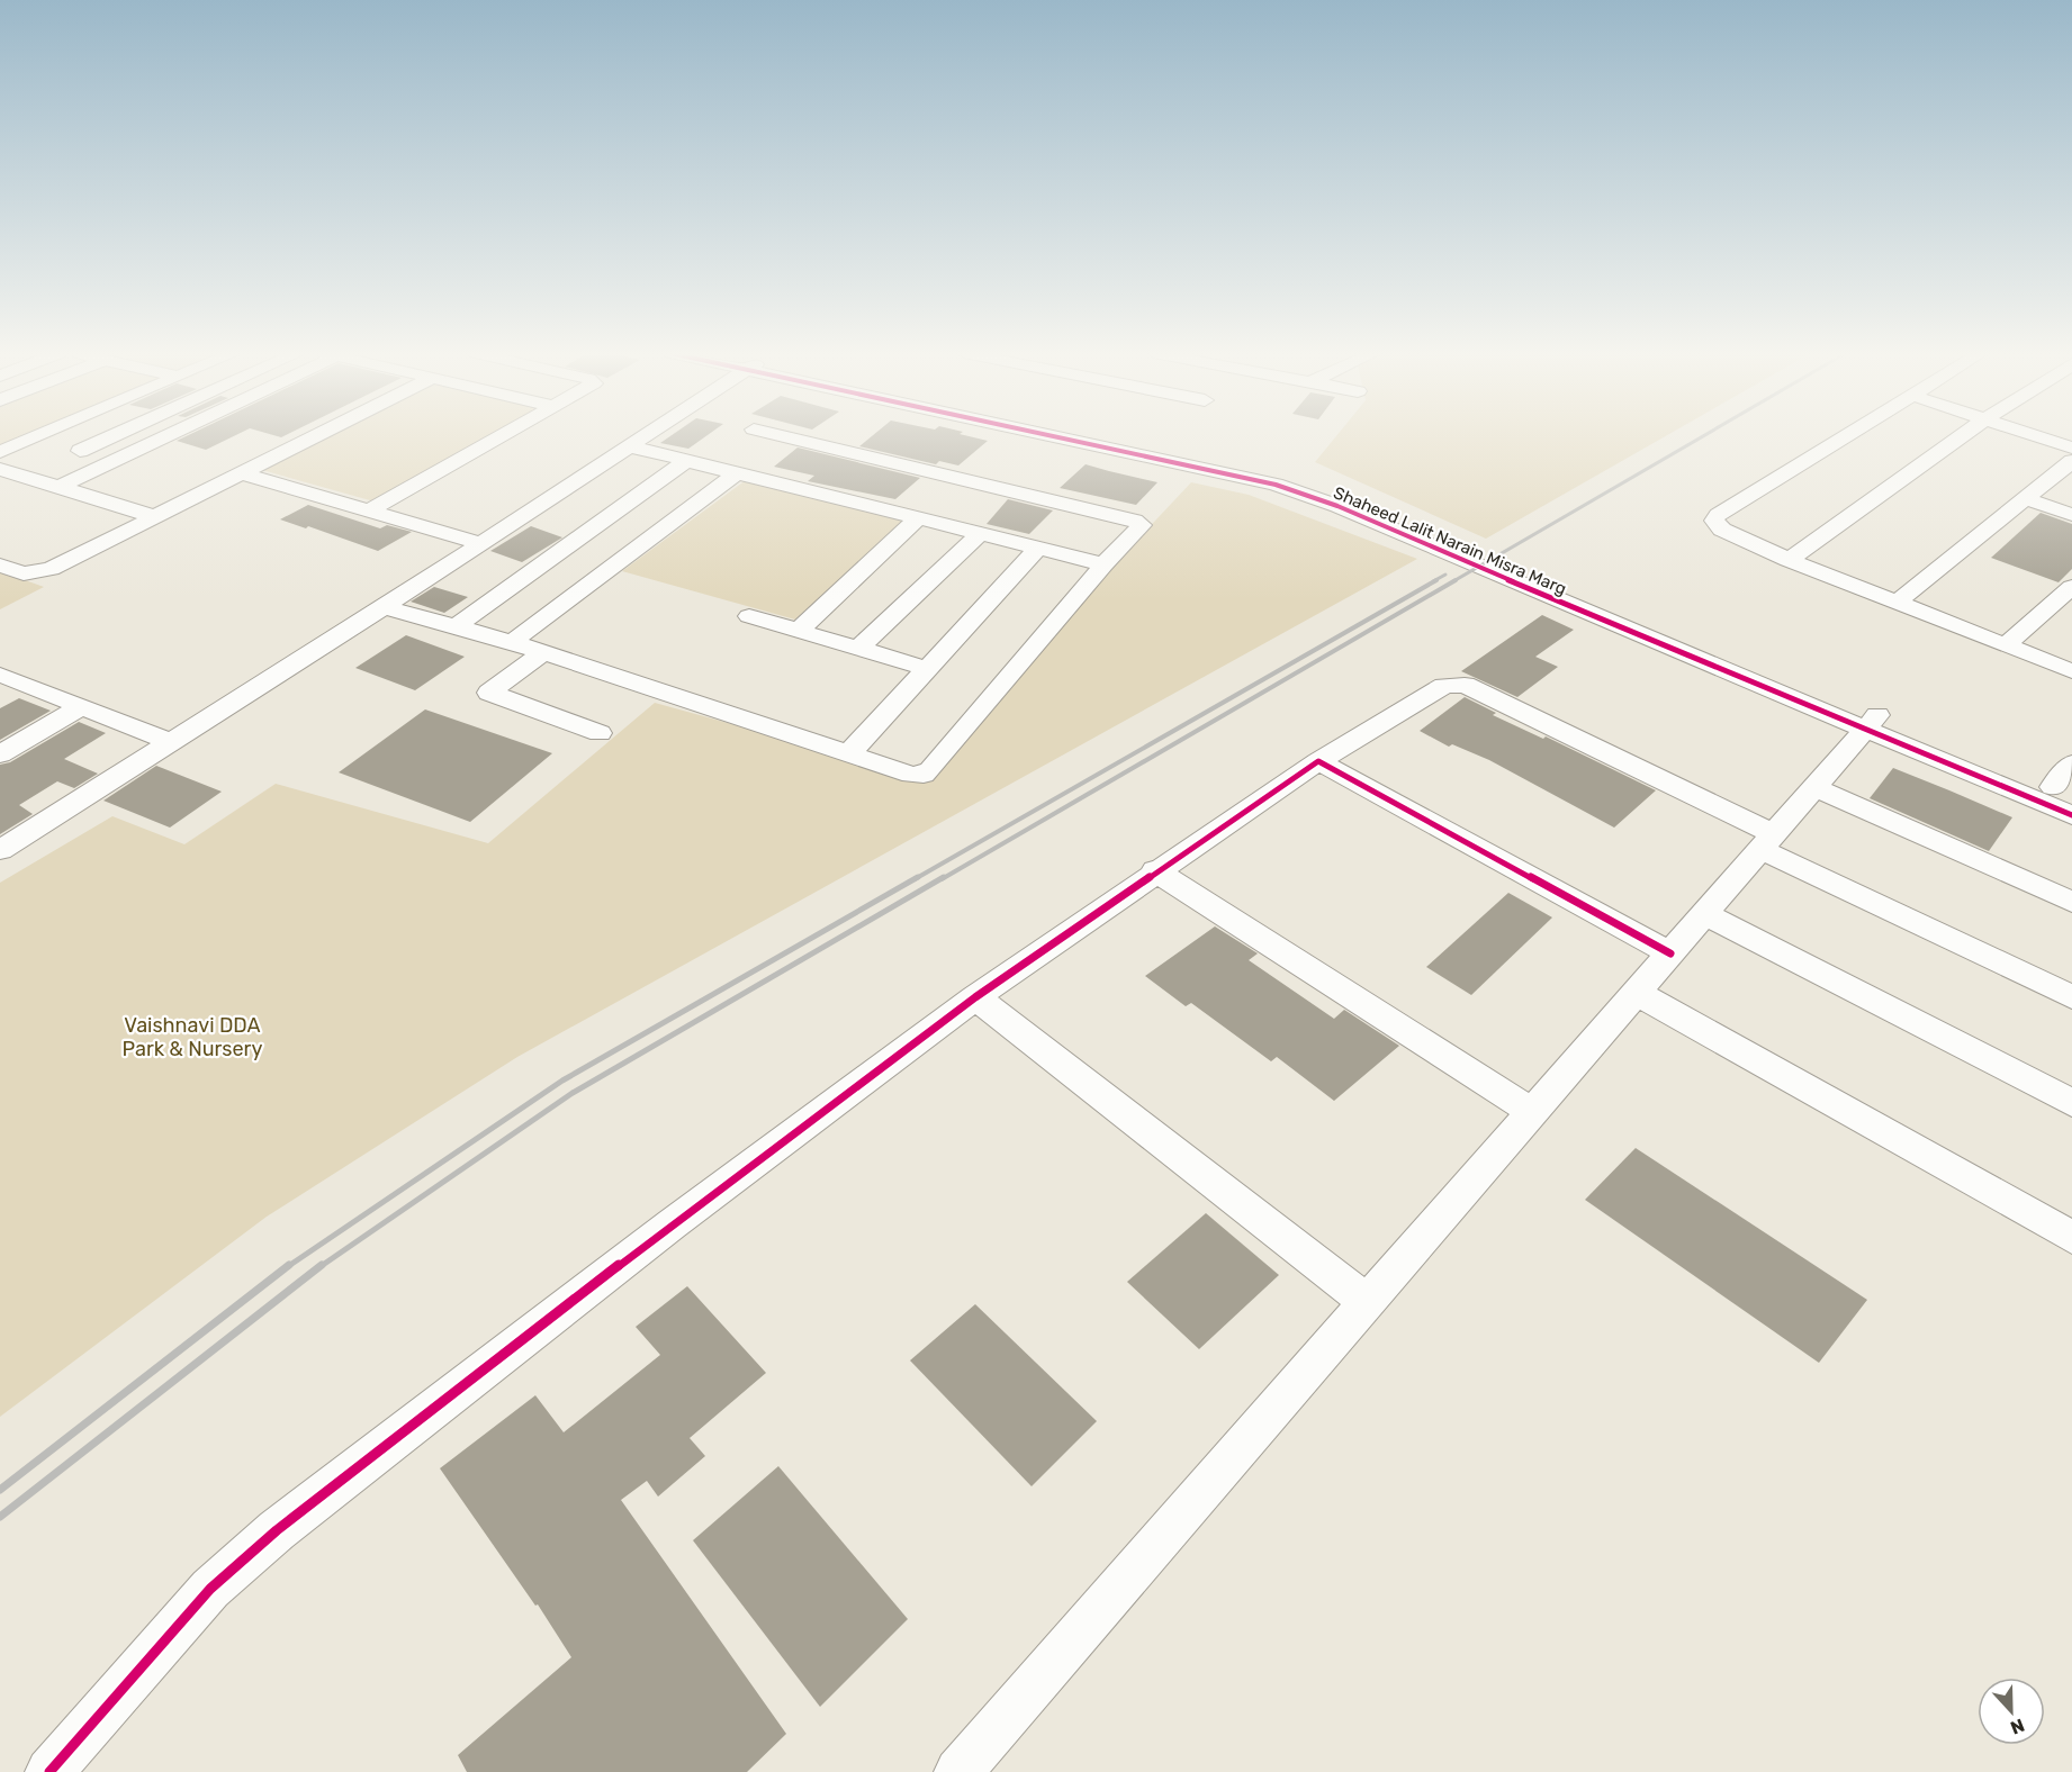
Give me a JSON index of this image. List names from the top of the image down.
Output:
{
  "streets": {
    "street": ["Shaheed Lalit Narain Misra Marg"]
  },
  "parks": ["Vaishnavi DDA Park & Nursery"],
  "north": "bottom"
}
